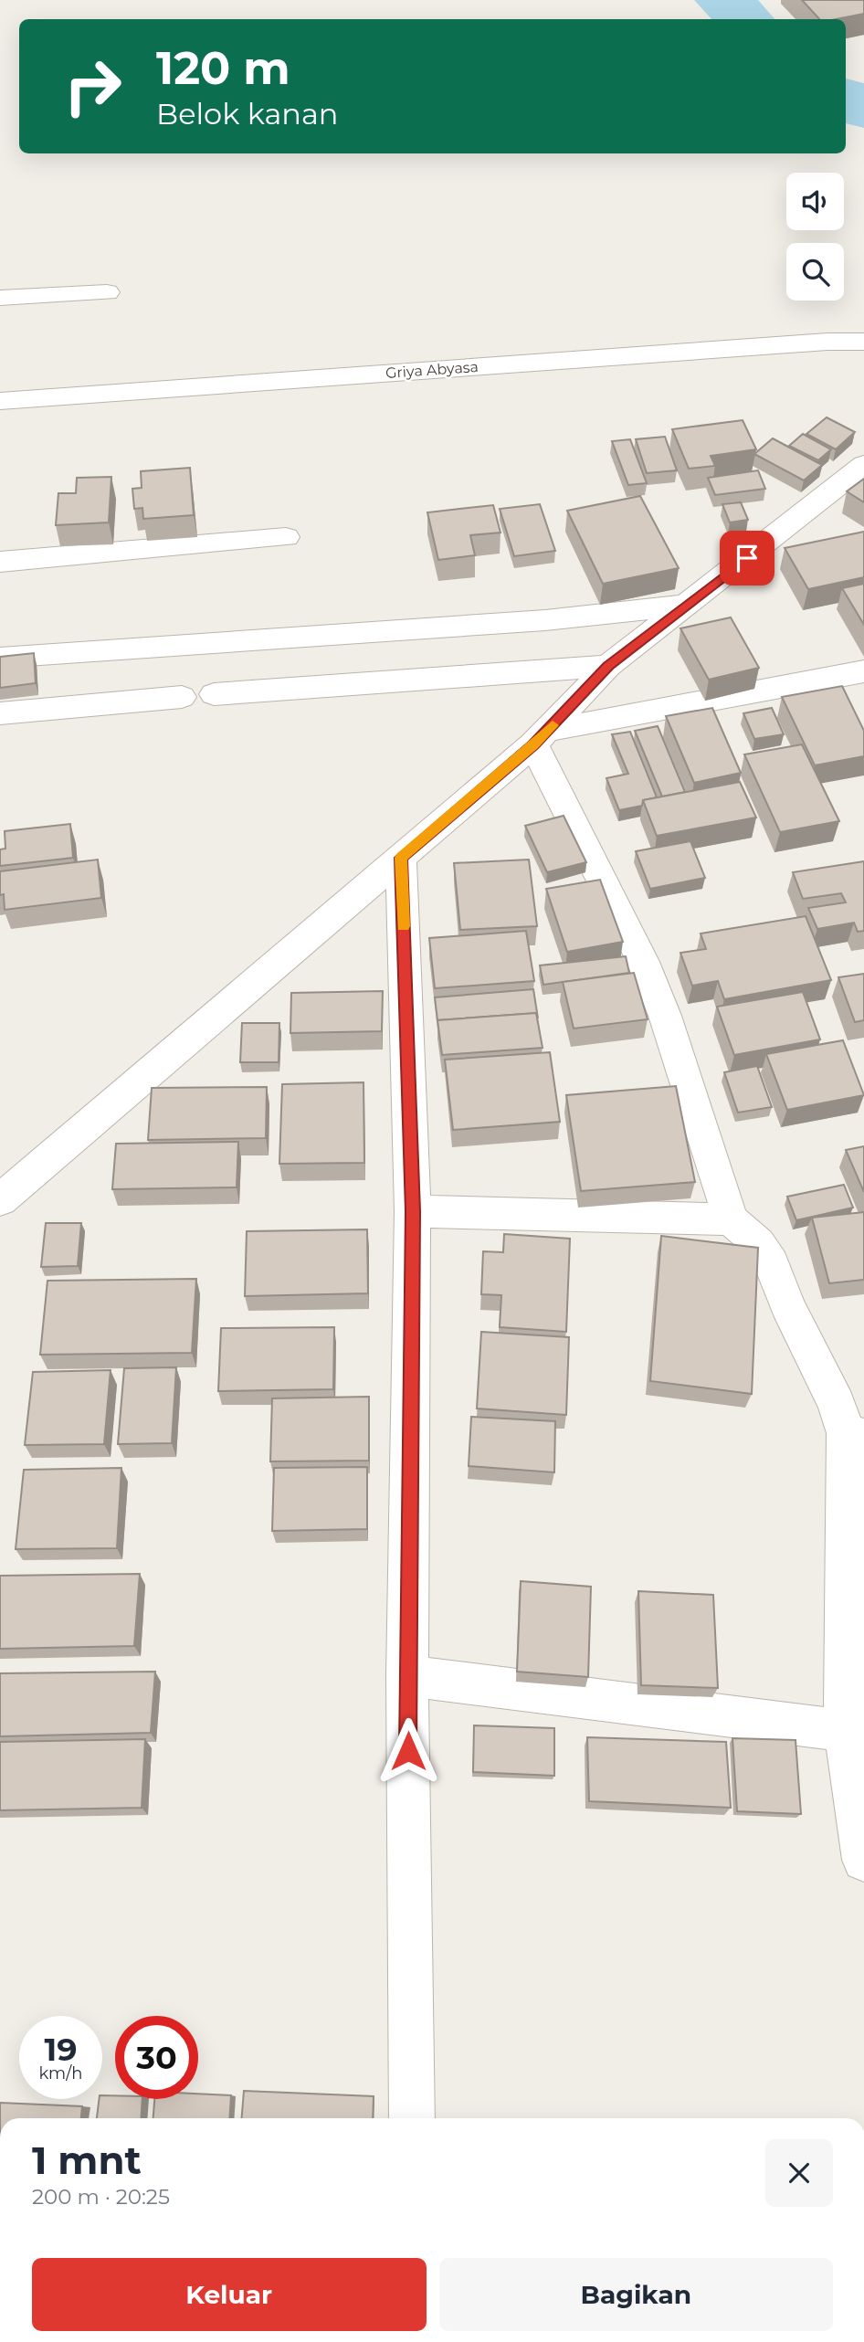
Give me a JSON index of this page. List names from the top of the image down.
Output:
{
  "streets": {
    "street": ["Griya Abyasa"]
  },
  "page": {
    "turn": ["120 m", "Belok kanan"],
    "speed": "19 km/h",
    "limit": "30",
    "heading": ["1 mnt", "200 m · 20:25"],
    "buttons": ["Keluar", "Bagikan"]
  }
}
